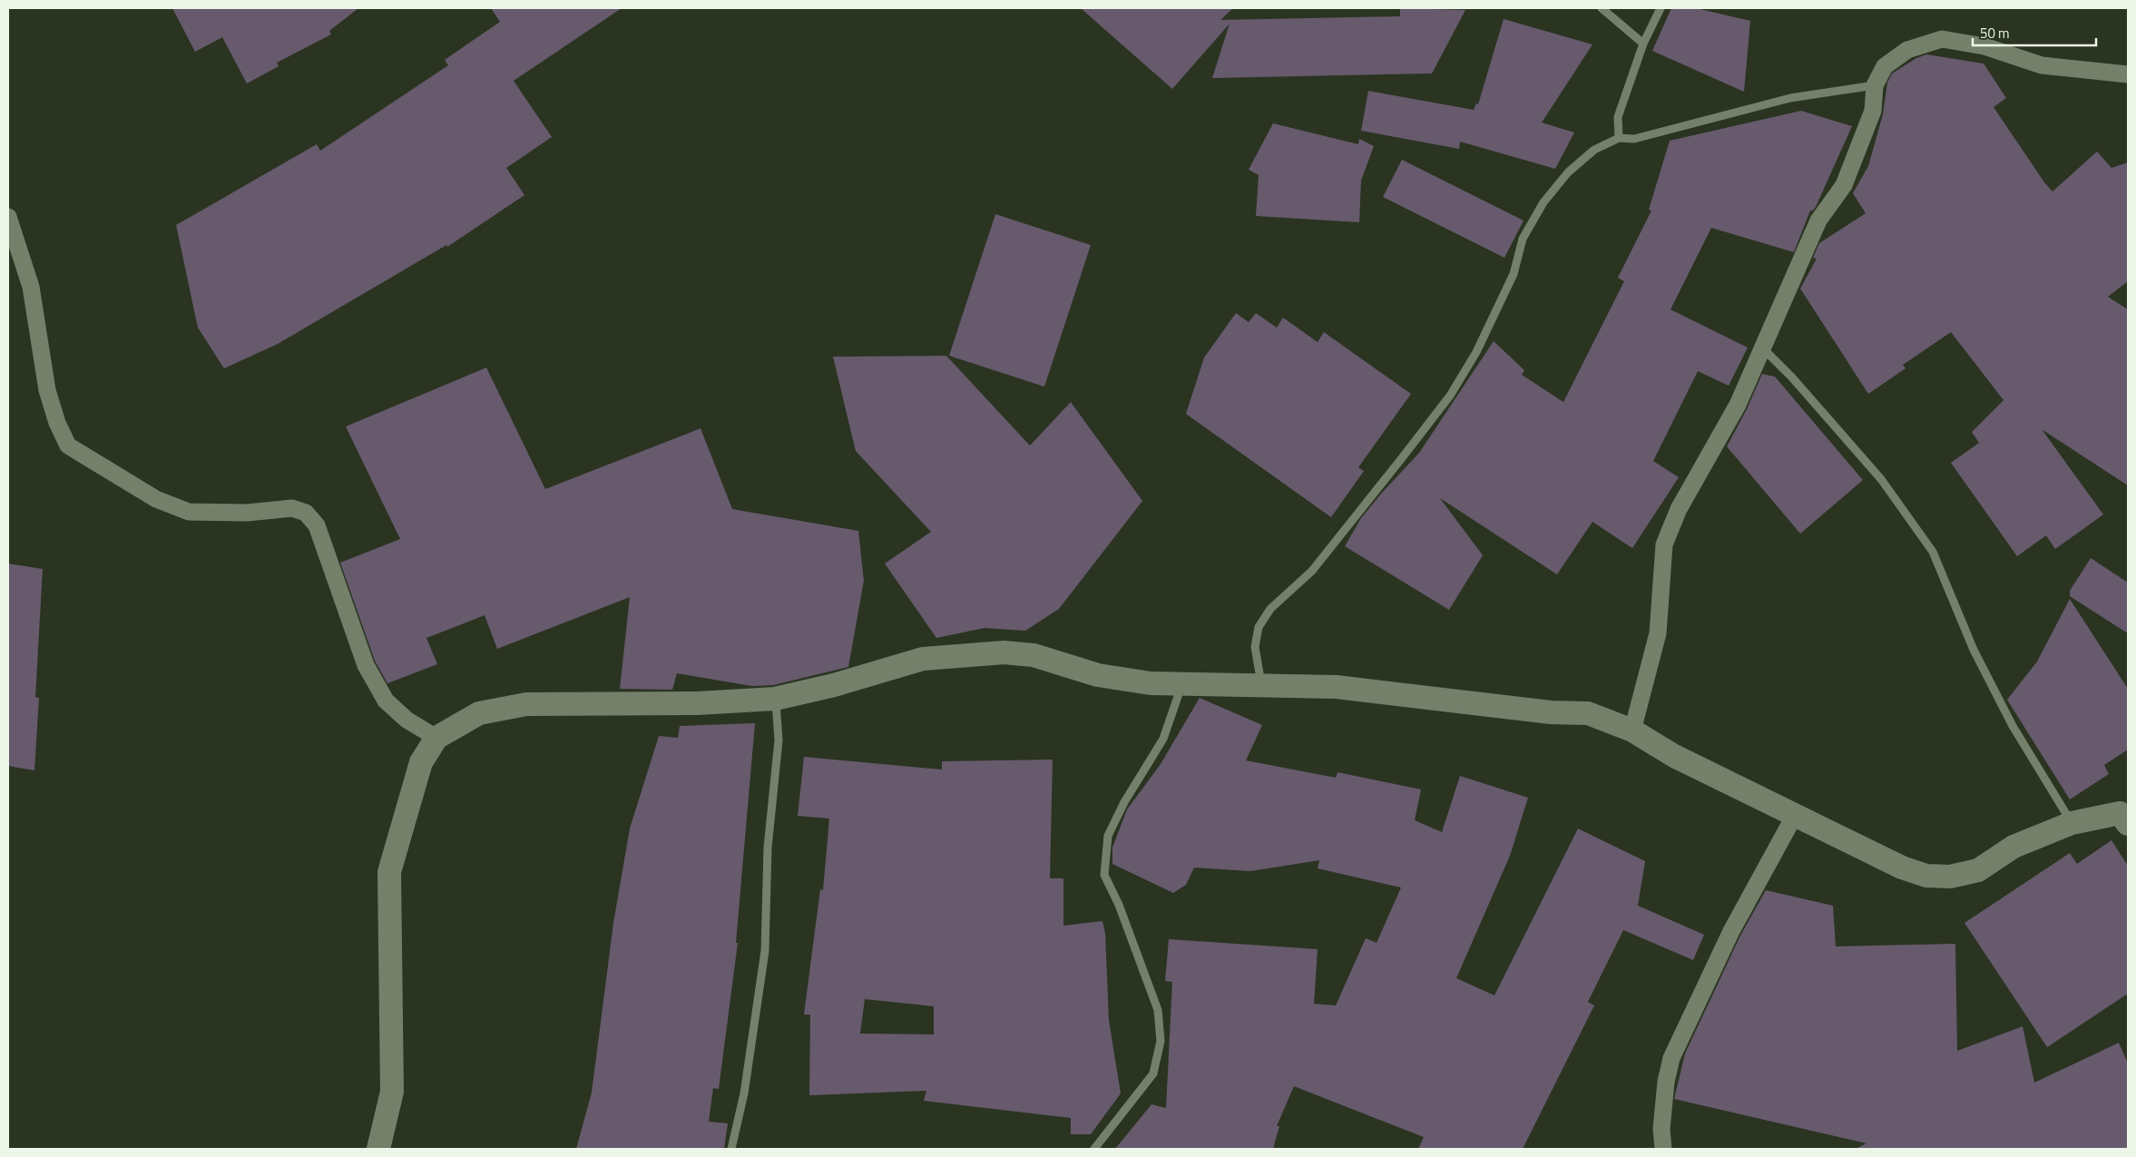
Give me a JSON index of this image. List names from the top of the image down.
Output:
{
  "scale_bar": "50 m"
}
